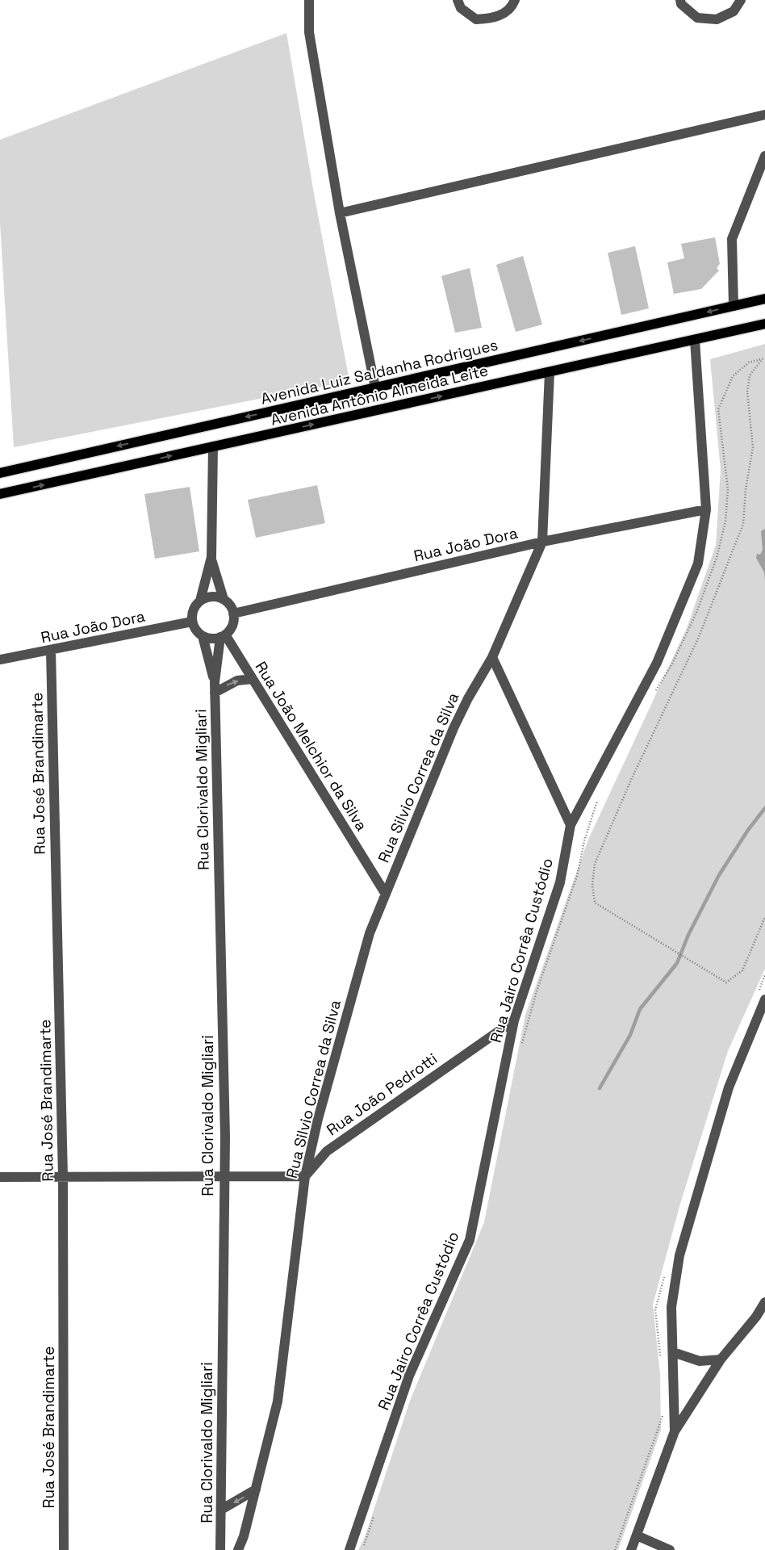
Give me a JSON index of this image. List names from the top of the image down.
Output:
{
  "streets": {
    "main road": ["Avenida Luiz Saldanha Rodrigues", "Avenida Antônio Almeida Leite"],
    "street": [
      "Rua João Dora",
      "Rua João Melchior da Silva",
      "Rua José Brandimarte",
      "Rua Silvio Correa da Silva",
      "Rua Clorivaldo Migliari",
      "Rua Jairo Corrêa Custódio",
      "Rua João Pedrotti"
    ]
  },
  "crossings": [
    ["Avenida Antônio Almeida Leite", "Rua Silvio Correa da Silva"],
    ["Avenida Antônio Almeida Leite", "Rua Jairo Corrêa Custódio"],
    ["Rua João Dora", "Rua João Melchior da Silva"],
    ["Rua João Dora", "Rua José Brandimarte"],
    ["Rua João Dora", "Rua Silvio Correa da Silva"],
    ["Rua João Dora", "Rua Clorivaldo Migliari"],
    ["Rua João Dora", "Rua Jairo Corrêa Custódio"],
    ["Rua João Melchior da Silva", "Rua Silvio Correa da Silva"],
    ["Rua João Melchior da Silva", "Rua Clorivaldo Migliari"],
    ["Rua Silvio Correa da Silva", "Rua João Pedrotti"],
    ["Rua Jairo Corrêa Custódio", "Rua João Pedrotti"]
  ],
  "one_way": ["Avenida Luiz Saldanha Rodrigues", "Avenida Antônio Almeida Leite"]
}
